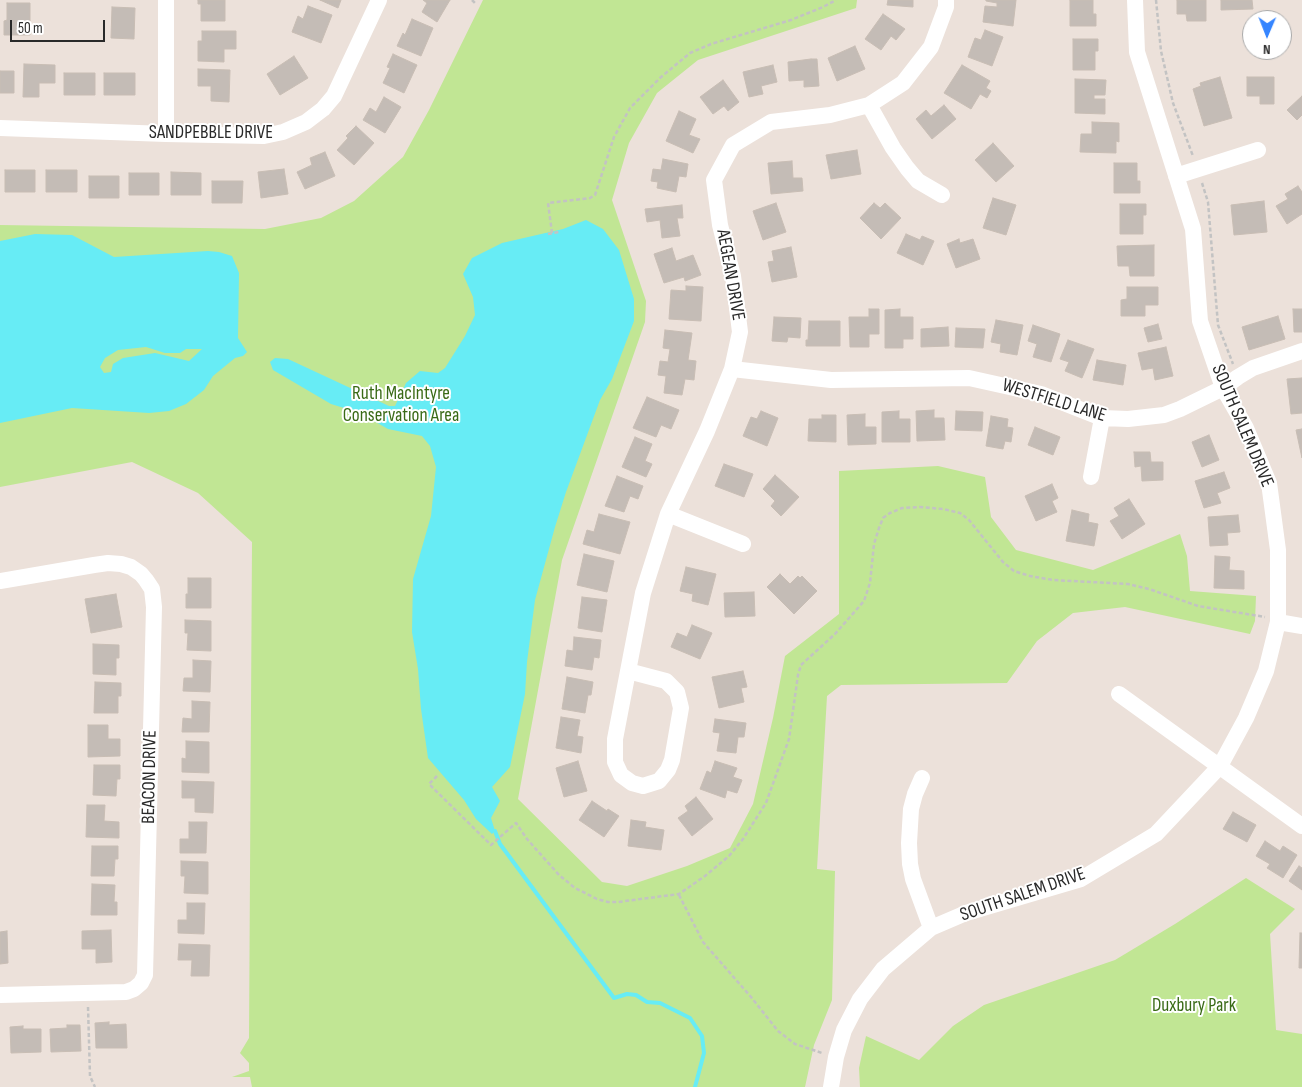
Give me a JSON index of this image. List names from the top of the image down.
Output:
{
  "streets": {
    "street": [
      "SANDPEBBLE DRIVE",
      "AEGEAN DRIVE",
      "WESTFIELD LANE",
      "SOUTH SALEM DRIVE",
      "BEACON DRIVE"
    ]
  },
  "crossings": [
    ["AEGEAN DRIVE", "WESTFIELD LANE"],
    ["WESTFIELD LANE", "SOUTH SALEM DRIVE"]
  ],
  "parks": ["Ruth MacIntyre Conservation Area", "Duxbury Park"],
  "scale_bar": "50 m",
  "north": "bottom"
}
